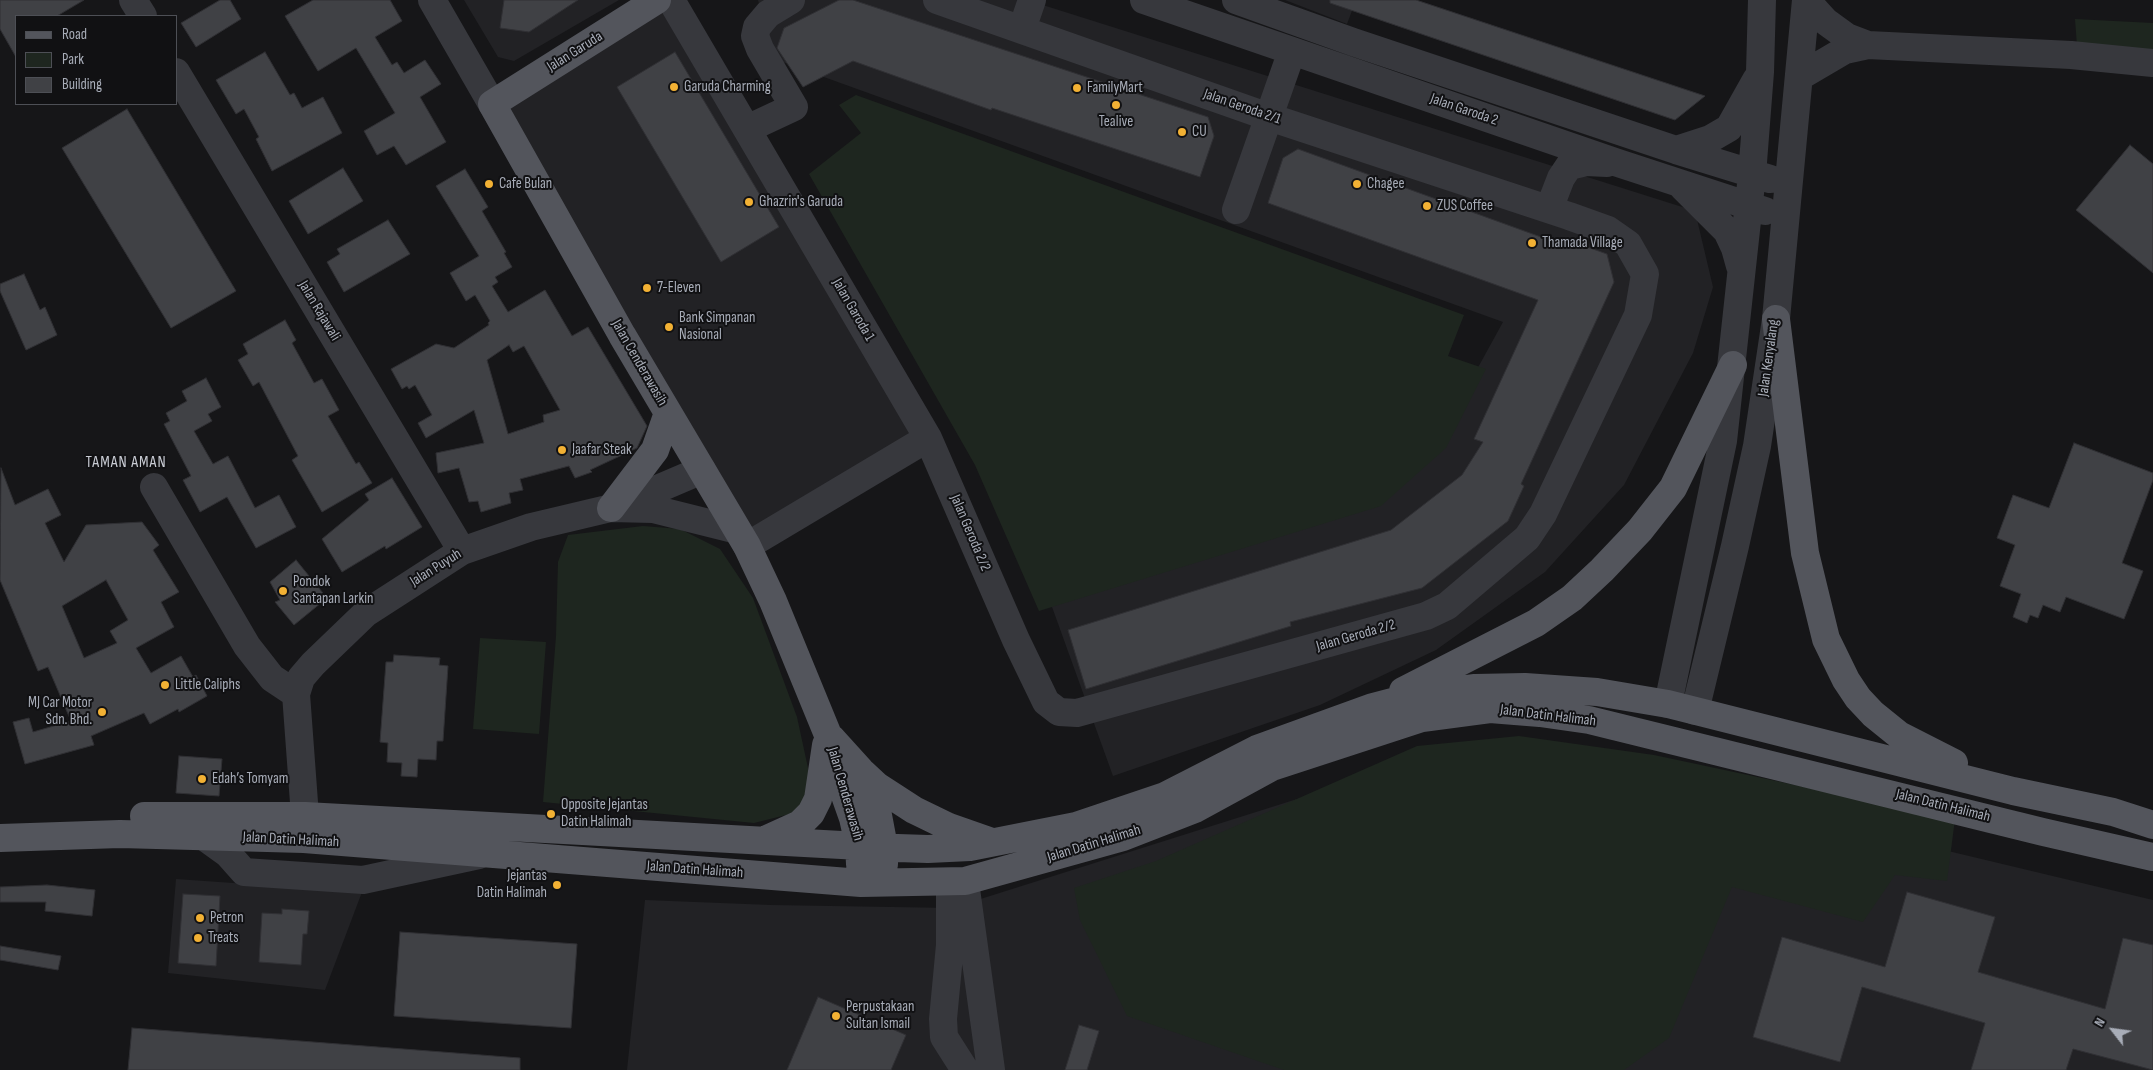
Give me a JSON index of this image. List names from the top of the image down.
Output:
{
  "streets": {
    "main road": ["Jalan Garuda", "Jalan Cenderawasih", "Jalan Datin Halimah"],
    "street": [
      "Jalan Geroda 2/1",
      "Jalan Garoda 2",
      "Jalan Garoda 1",
      "Jalan Rajawali",
      "Jalan Kenyalang",
      "Jalan Geroda 2/2",
      "Jalan Puyuh"
    ]
  },
  "crossings": [
    ["Jalan Garuda", "Jalan Cenderawasih"],
    ["Jalan Geroda 2/1", "Jalan Geroda 2/2"],
    ["Jalan Garoda 2", "Jalan Kenyalang"],
    ["Jalan Garoda 1", "Jalan Geroda 2/2"],
    ["Jalan Rajawali", "Jalan Puyuh"],
    ["Jalan Kenyalang", "Jalan Datin Halimah"],
    ["Jalan Cenderawasih", "Jalan Puyuh"],
    ["Jalan Cenderawasih", "Jalan Datin Halimah"],
    ["Jalan Puyuh", "Jalan Datin Halimah"]
  ],
  "districts": ["TAMAN AMAN"],
  "places": [
    "Garuda Charming",
    "FamilyMart",
    "Tealive",
    "CU",
    "Cafe Bulan",
    "Chagee",
    "Ghazrin's Garuda",
    "ZUS Coffee",
    "Thamada Village",
    "7-Eleven",
    "Bank Simpanan Nasional",
    "Jaafar Steak",
    "Pondok Santapan Larkin",
    "Little Caliphs",
    "MJ Car Motor Sdn. Bhd.",
    "Edah’s Tomyam",
    "Opposite Jejantas Datin Halimah",
    "Jejantas Datin Halimah",
    "Petron",
    "Treats",
    "Perpustakaan Sultan Ismail"
  ],
  "legend": ["Road", "Park", "Building"],
  "north": "top left"
}
